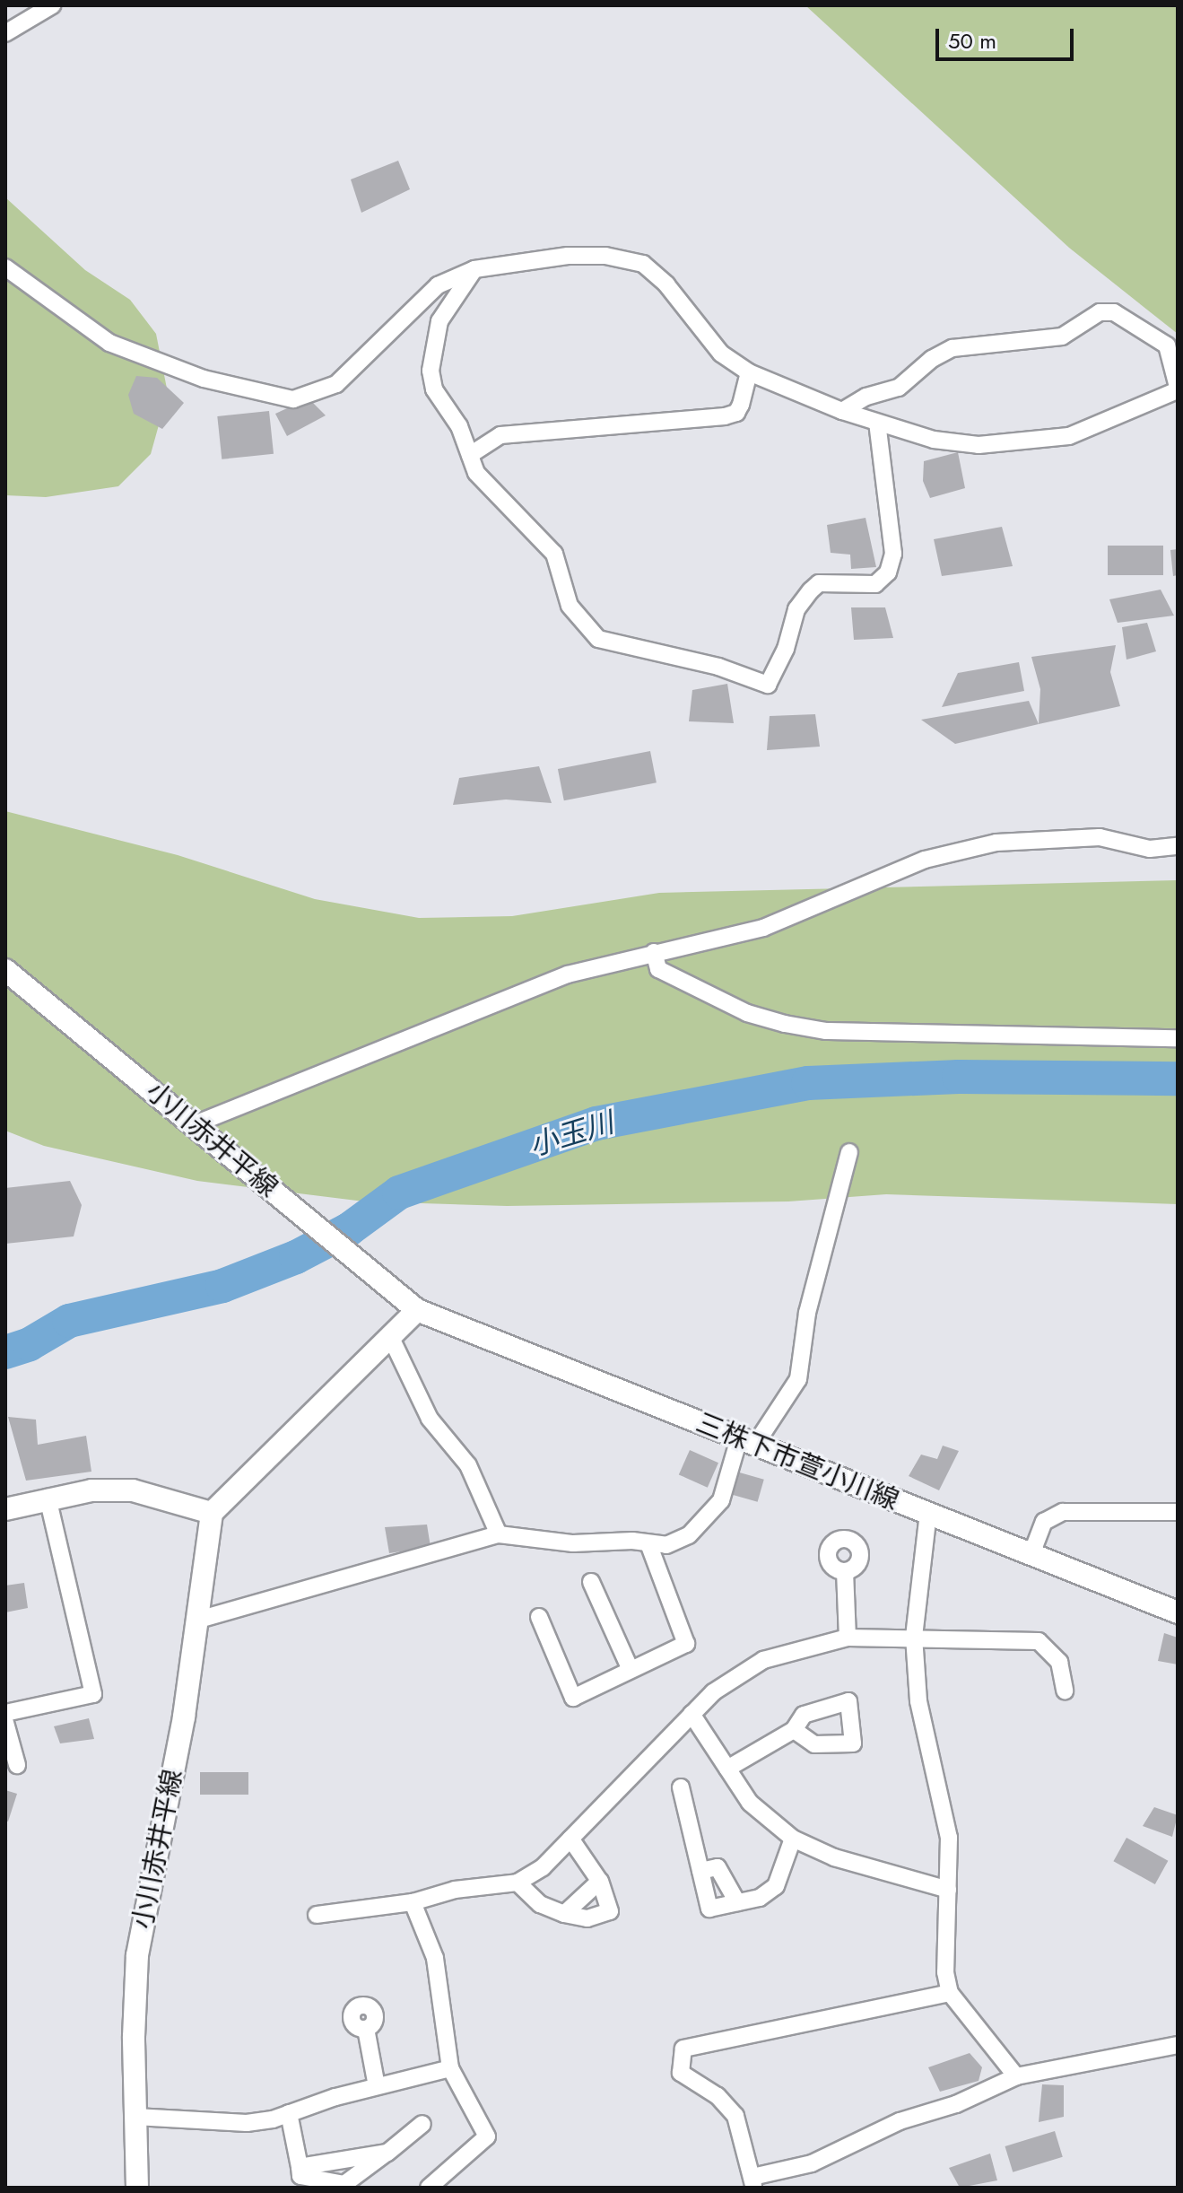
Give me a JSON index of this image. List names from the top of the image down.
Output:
{
  "streets": {
    "main road": ["小川赤井平線", "三株下市萱小川線"]
  },
  "crossings": [
    ["小川赤井平線", "三株下市萱小川線"]
  ],
  "water": ["小玉川"],
  "scale_bar": "50 m"
}
